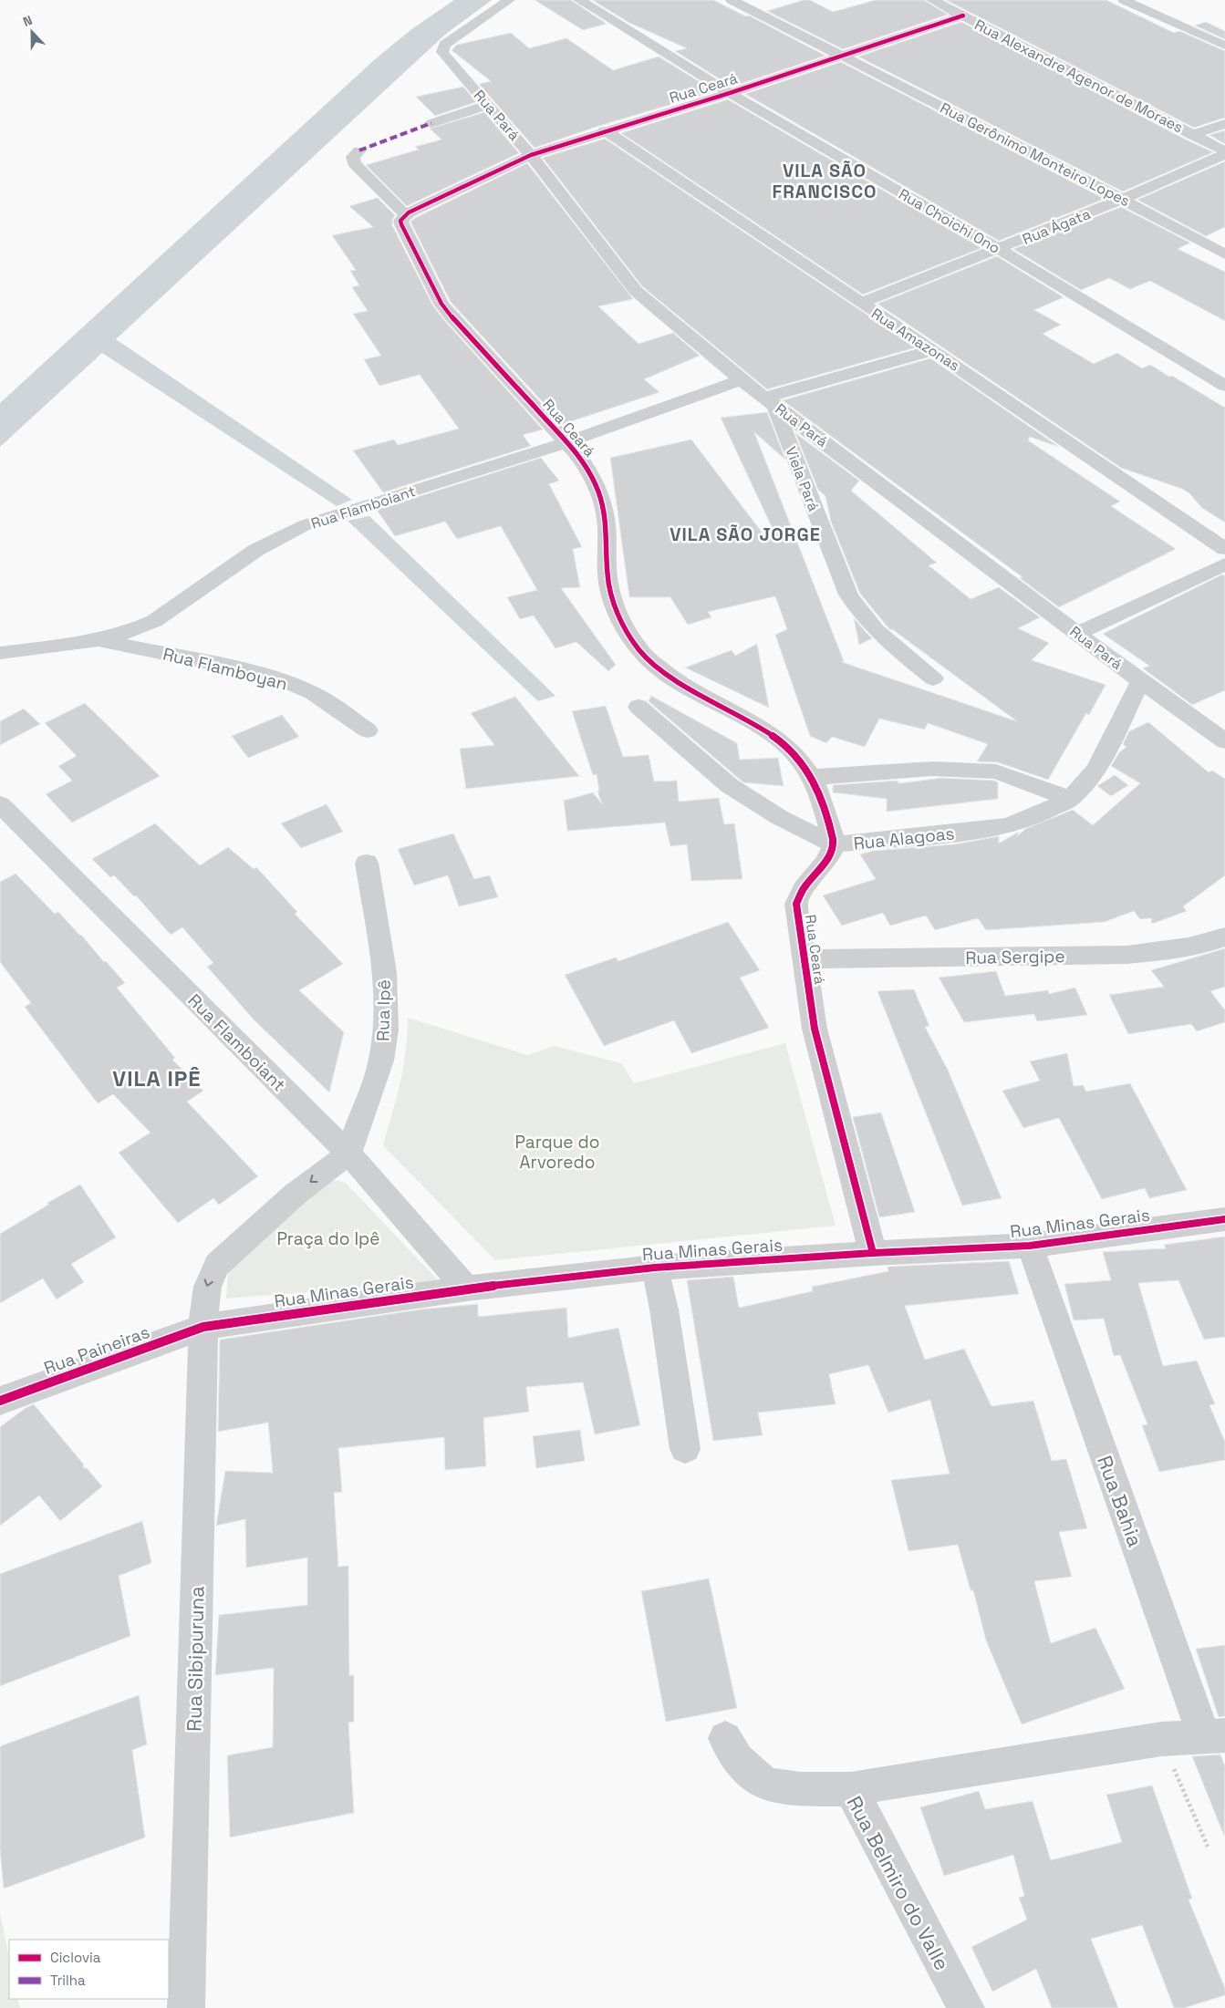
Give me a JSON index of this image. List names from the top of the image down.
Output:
{
  "streets": {
    "street": [
      "Rua Alexandre Agenor de Moraes",
      "Rua Ceará",
      "Rua Pará",
      "Rua Gerônimo Monteiro Lopes",
      "Rua Choichi Ono",
      "Rua Ágata",
      "Rua Amazonas",
      "Viela Pará",
      "Rua Flamboiant",
      "Rua Flamboyan",
      "Rua Alagoas",
      "Rua Sergipe",
      "Rua Ipê",
      "Rua Minas Gerais",
      "Rua Paineiras",
      "Rua Bahia",
      "Rua Sibipuruna",
      "Rua Belmiro do Valle"
    ]
  },
  "crossings": [
    ["Rua Alexandre Agenor de Moraes", "Rua Ceará"],
    ["Rua Alexandre Agenor de Moraes", "Rua Ágata"],
    ["Rua Ceará", "Rua Pará"],
    ["Rua Ceará", "Rua Gerônimo Monteiro Lopes"],
    ["Rua Ceará", "Rua Choichi Ono"],
    ["Rua Ceará", "Rua Amazonas"],
    ["Rua Ceará", "Rua Flamboiant"],
    ["Rua Ceará", "Rua Alagoas"],
    ["Rua Ceará", "Rua Sergipe"],
    ["Rua Ceará", "Rua Minas Gerais"],
    ["Rua Pará", "Viela Pará"],
    ["Rua Pará", "Rua Flamboiant"],
    ["Rua Pará", "Rua Alagoas"],
    ["Rua Gerônimo Monteiro Lopes", "Rua Ágata"],
    ["Rua Choichi Ono", "Rua Ágata"],
    ["Rua Ágata", "Rua Amazonas"],
    ["Rua Flamboiant", "Rua Flamboyan"],
    ["Rua Flamboiant", "Rua Ipê"],
    ["Rua Flamboiant", "Rua Minas Gerais"],
    ["Rua Flamboiant", "Rua Sibipuruna"],
    ["Rua Ipê", "Rua Sibipuruna"],
    ["Rua Minas Gerais", "Rua Paineiras"],
    ["Rua Minas Gerais", "Rua Bahia"],
    ["Rua Minas Gerais", "Rua Sibipuruna"],
    ["Rua Paineiras", "Rua Sibipuruna"]
  ],
  "districts": ["VILA SÃO FRANCISCO", "VILA SÃO JORGE", "VILA IPÊ"],
  "parks": ["Parque do Arvoredo", "Praça do Ipê"],
  "legend": ["Ciclovia", "Trilha"],
  "north": "top"
}
